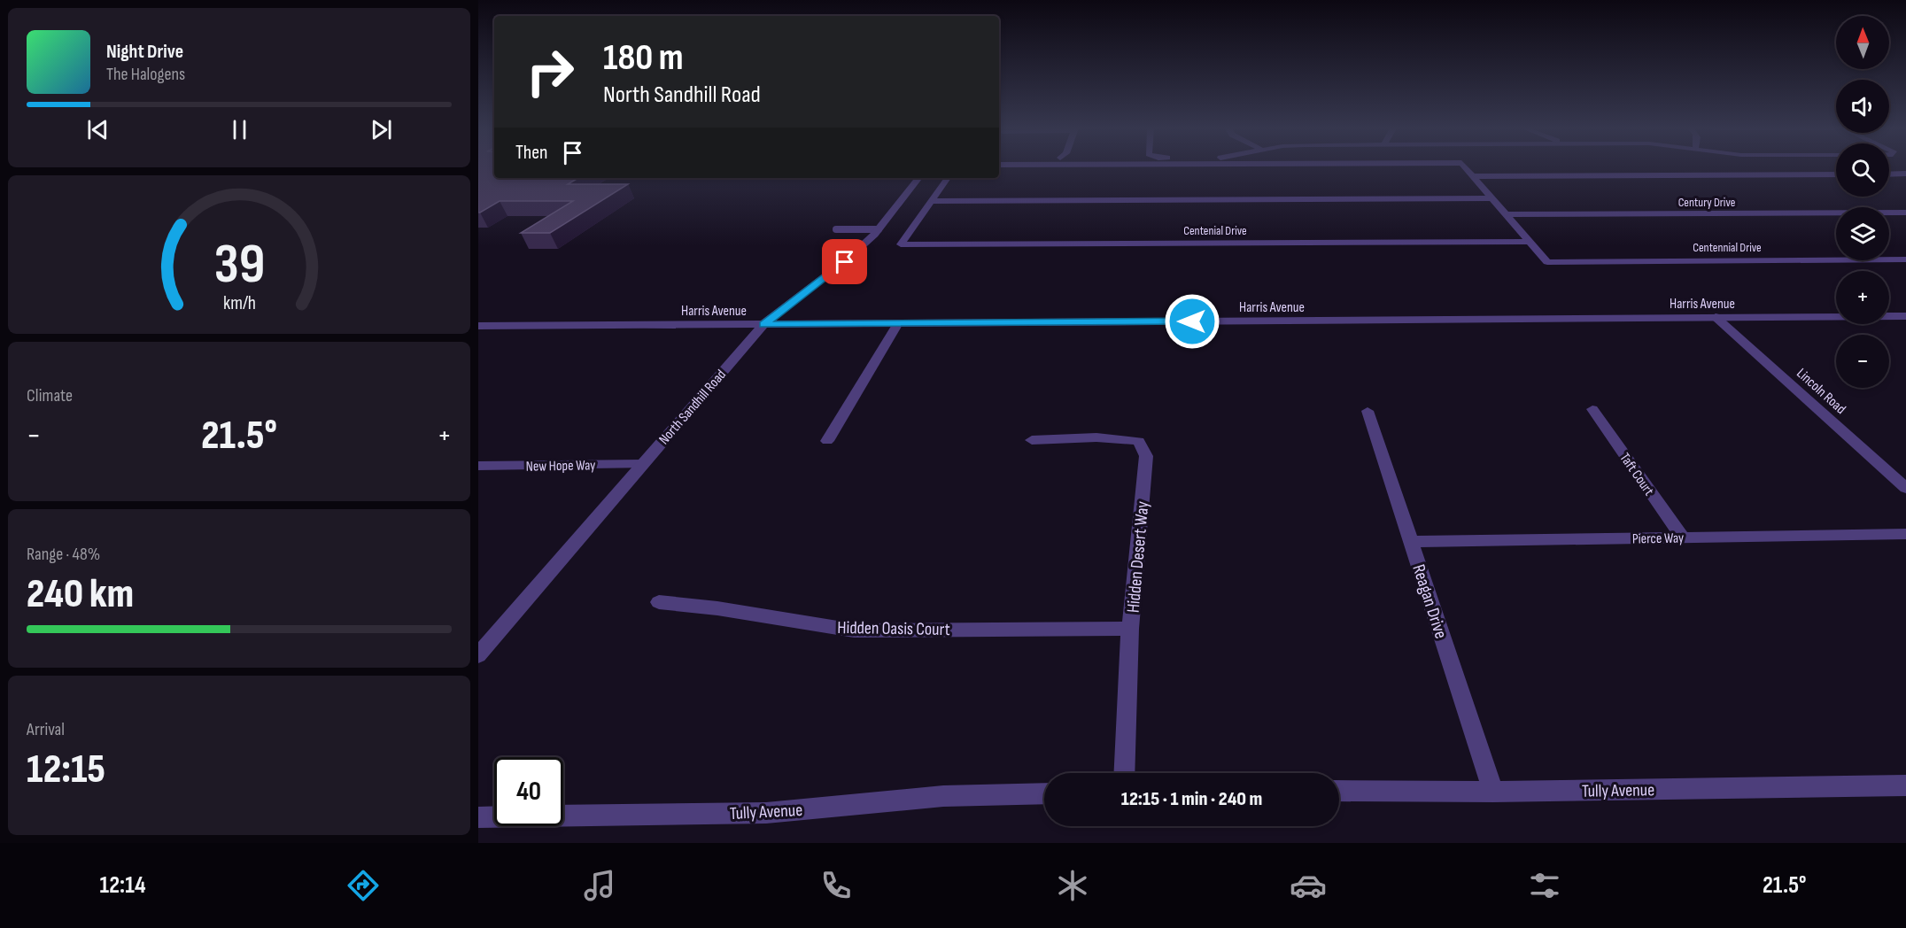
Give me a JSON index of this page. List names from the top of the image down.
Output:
{
  "streets": {
    "street": [
      "Century Drive",
      "Centenial Drive",
      "Centennial Drive",
      "Harris Avenue",
      "Lincoln Road",
      "North Sandhill Road",
      "New Hope Way",
      "Taft Court",
      "Pierce Way",
      "Hidden Desert Way",
      "Reagan Drive",
      "Hidden Oasis Court",
      "Tully Avenue"
    ]
  },
  "crossings": [
    ["Centenial Drive", "Centennial Drive"],
    ["Harris Avenue", "Lincoln Road"],
    ["Harris Avenue", "North Sandhill Road"],
    ["North Sandhill Road", "New Hope Way"],
    ["Taft Court", "Pierce Way"],
    ["Pierce Way", "Reagan Drive"],
    ["Hidden Desert Way", "Hidden Oasis Court"],
    ["Reagan Drive", "Tully Avenue"]
  ],
  "north": "top",
  "page": {
    "map_buttons": ["+", "−"],
    "turn": ["180 m", "North Sandhill Road"],
    "song": ["Night Drive", "The Halogens"],
    "then": "Then",
    "tile": [
      "Climate",
      ["Range · 48%", "240 km"],
      ["Arrival", "12:15"]
    ],
    "heat": ["−", "21.5°", "+"],
    "limit": "40",
    "trip": "12:15 · 1 min · 240 m",
    "tabs": ["12:14", "21.5°"],
    "gauge": ["39", "km/h"]
  }
}
